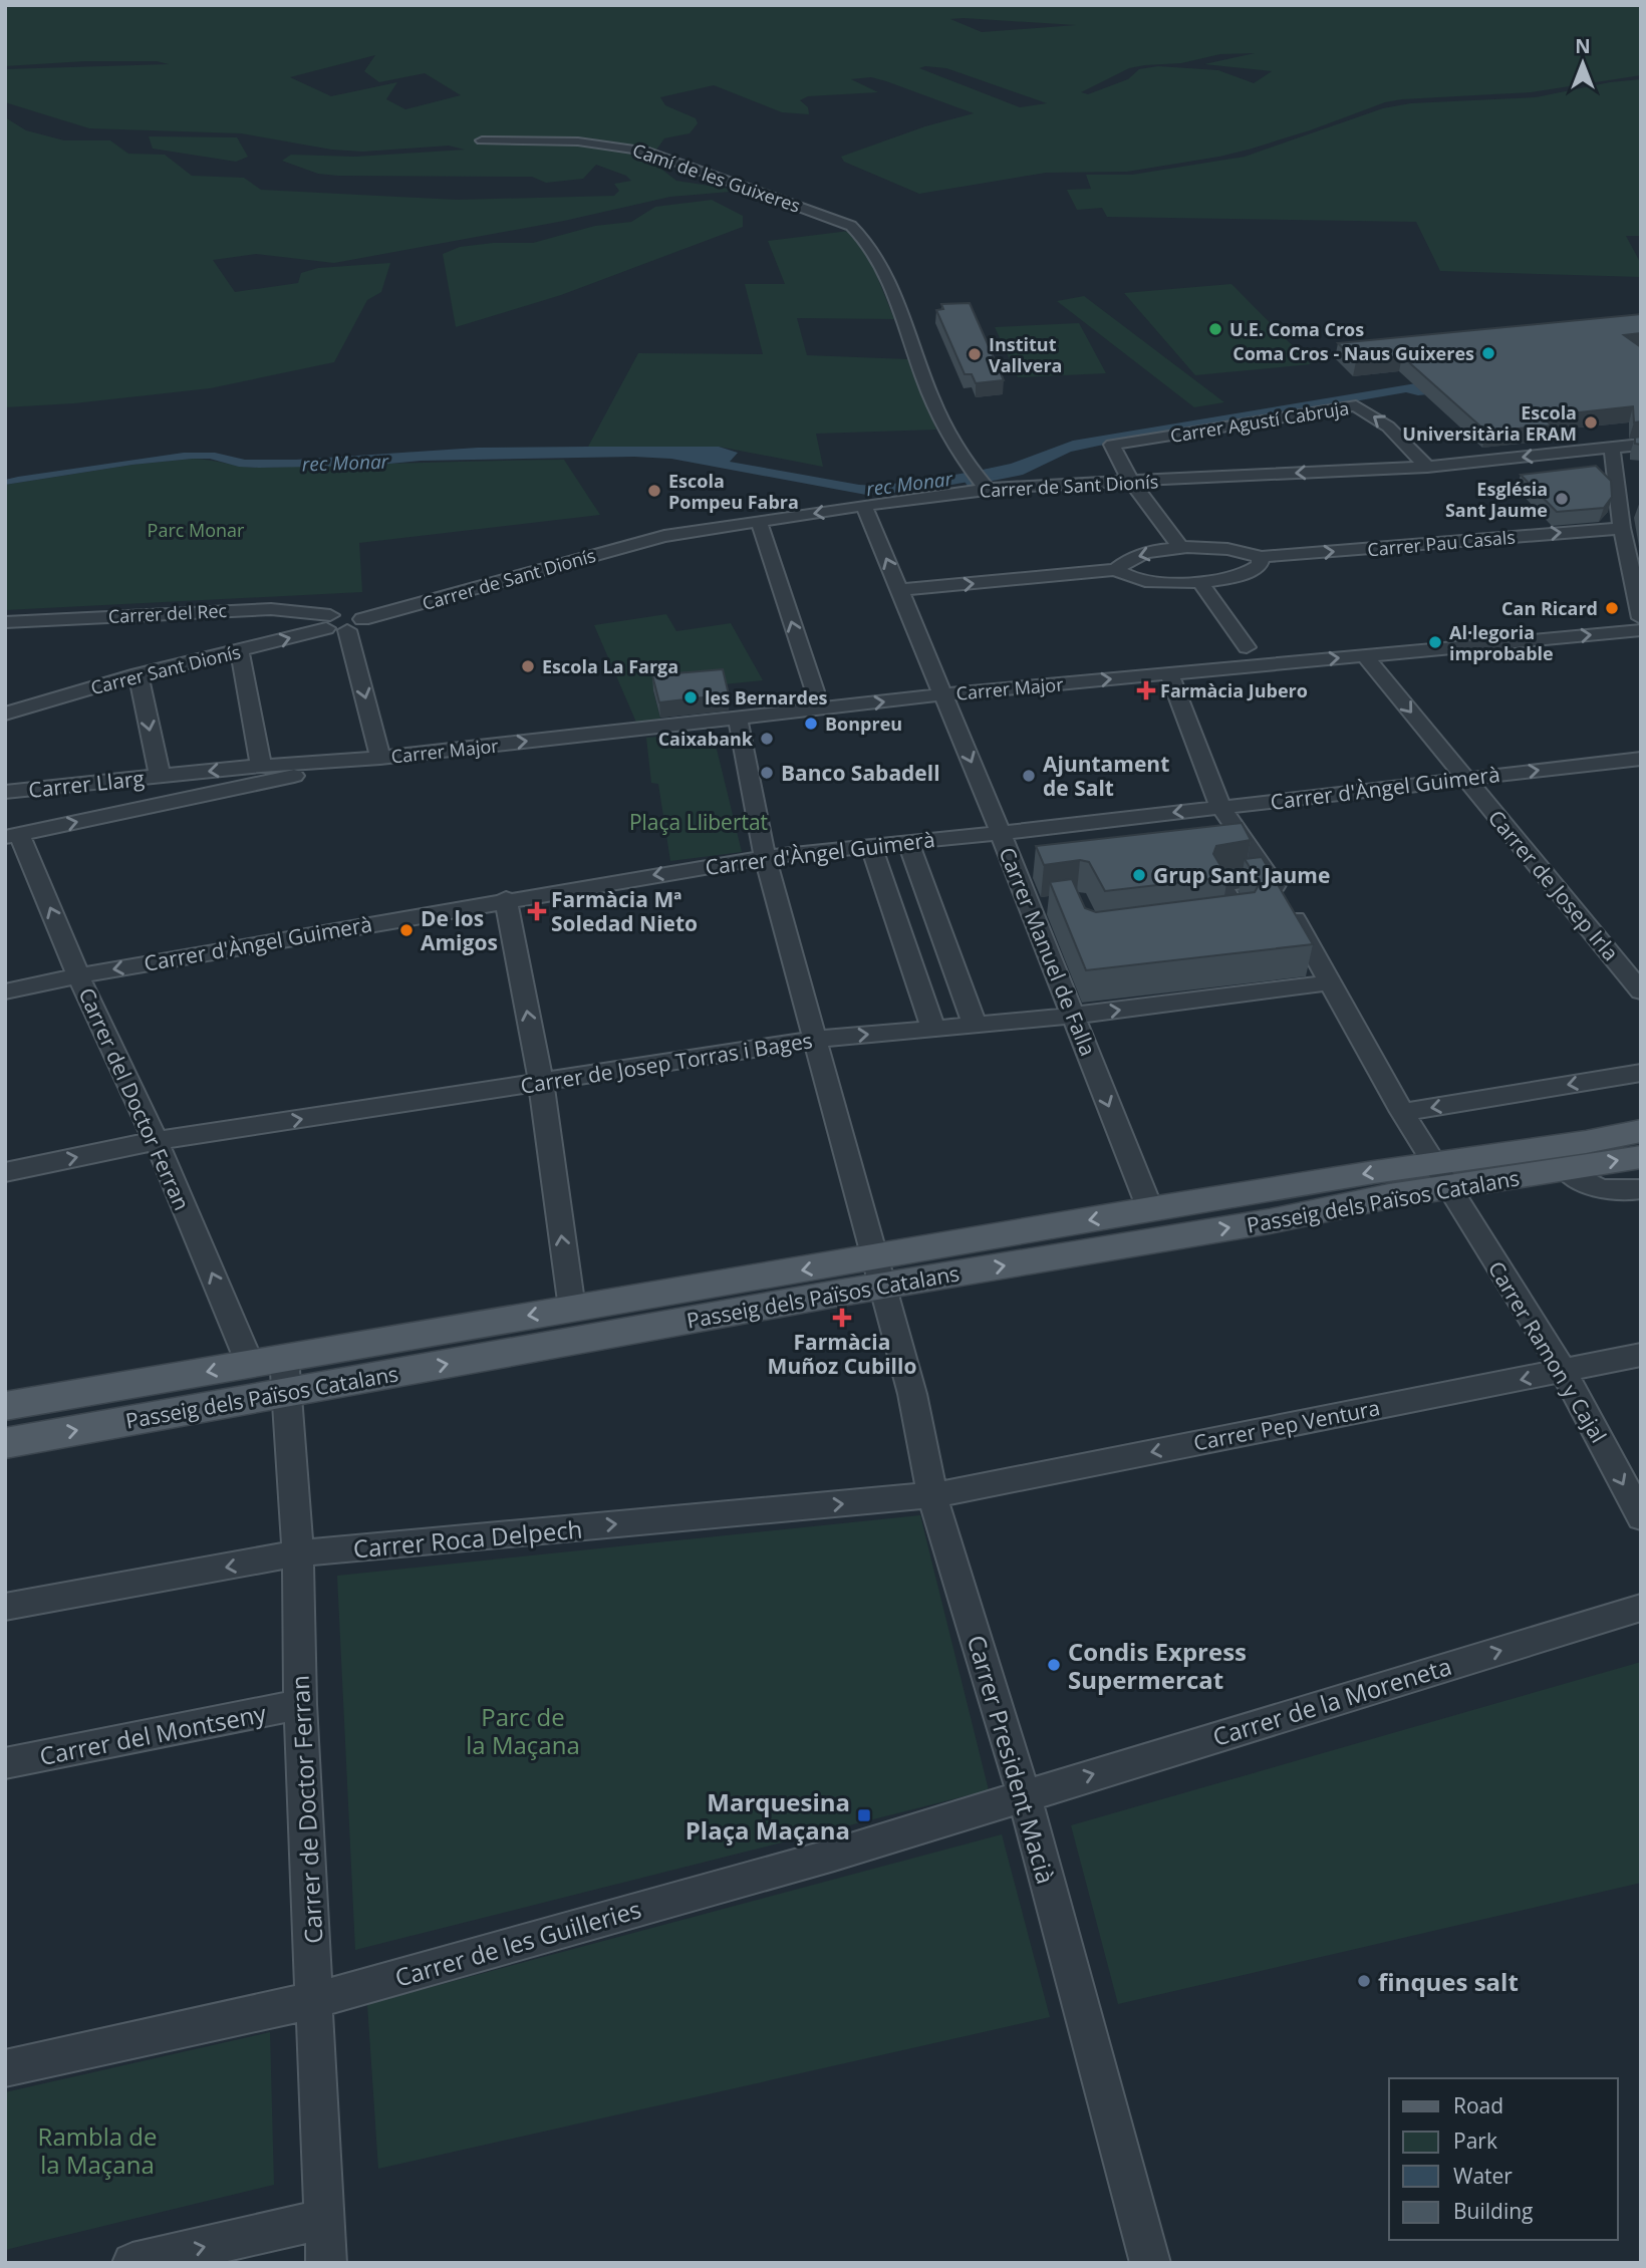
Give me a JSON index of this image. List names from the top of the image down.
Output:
{
  "streets": {
    "main road": ["Passeig dels Països Catalans"],
    "street": [
      "Camí de les Guixeres",
      "Carrer Agustí Cabruja",
      "Carrer de Sant Dionís",
      "Carrer Pau Casals",
      "Carrer del Rec",
      "Carrer Sant Dionís",
      "Carrer Major",
      "Carrer Llarg",
      "Carrer d'Àngel Guimerà",
      "Carrer de Josep Irla",
      "Carrer Manuel de Falla",
      "Carrer de Josep Torras i Bages",
      "Carrer del Doctor Ferran",
      "Carrer Ramon y Cajal",
      "Carrer Pep Ventura",
      "Carrer Roca Delpech",
      "Carrer de la Moreneta",
      "Carrer del Montseny",
      "Carrer President Macià",
      "Carrer de Doctor Ferran",
      "Carrer de les Guilleries"
    ]
  },
  "crossings": [
    ["Camí de les Guixeres", "Carrer de Sant Dionís"],
    ["Carrer Agustí Cabruja", "Carrer de Sant Dionís"],
    ["Carrer de Sant Dionís", "Carrer del Rec"],
    ["Carrer de Sant Dionís", "Carrer Manuel de Falla"],
    ["Carrer del Rec", "Carrer Sant Dionís"],
    ["Carrer Major", "Carrer Llarg"],
    ["Carrer Major", "Carrer de Josep Irla"],
    ["Carrer Major", "Carrer Manuel de Falla"],
    ["Carrer Major", "Carrer del Doctor Ferran"],
    ["Carrer Major", "Carrer Ramon y Cajal"],
    ["Carrer Major", "Carrer President Macià"],
    ["Carrer d'Àngel Guimerà", "Carrer de Josep Irla"],
    ["Carrer d'Àngel Guimerà", "Carrer Manuel de Falla"],
    ["Carrer d'Àngel Guimerà", "Carrer del Doctor Ferran"],
    ["Carrer d'Àngel Guimerà", "Carrer Ramon y Cajal"],
    ["Carrer d'Àngel Guimerà", "Carrer President Macià"],
    ["Carrer Manuel de Falla", "Carrer de Josep Torras i Bages"],
    ["Carrer de Josep Torras i Bages", "Carrer del Doctor Ferran"],
    ["Carrer de Josep Torras i Bages", "Carrer Ramon y Cajal"],
    ["Carrer de Josep Torras i Bages", "Carrer President Macià"],
    ["Passeig dels Països Catalans", "Carrer Ramon y Cajal"],
    ["Passeig dels Països Catalans", "Carrer President Macià"],
    ["Passeig dels Països Catalans", "Carrer de Doctor Ferran"],
    ["Carrer Ramon y Cajal", "Carrer Pep Ventura"],
    ["Carrer Pep Ventura", "Carrer Roca Delpech"],
    ["Carrer Pep Ventura", "Carrer President Macià"],
    ["Carrer Roca Delpech", "Carrer President Macià"],
    ["Carrer Roca Delpech", "Carrer de Doctor Ferran"],
    ["Carrer de la Moreneta", "Carrer President Macià"],
    ["Carrer de la Moreneta", "Carrer de les Guilleries"],
    ["Carrer del Montseny", "Carrer de Doctor Ferran"],
    ["Carrer President Macià", "Carrer de les Guilleries"],
    ["Carrer de Doctor Ferran", "Carrer de les Guilleries"]
  ],
  "one_way": [
    "Carrer Pau Casals",
    "Carrer de Josep Irla",
    "Carrer de Josep Torras i Bages",
    "Carrer del Doctor Ferran",
    "Carrer Pep Ventura",
    "Carrer de la Moreneta"
  ],
  "water": ["rec Monar"],
  "parks": [
    "Parc Monar",
    "Plaça Llibertat",
    "Parc de la Maçana",
    "Rambla de la Maçana"
  ],
  "places": {
    "other": [
      "U.E. Coma Cros",
      "Coma Cros - Naus Guixeres",
      "Institut Vallvera",
      "Escola Universitària ERAM",
      "Escola Pompeu Fabra",
      "Església Sant Jaume",
      "Can Ricard",
      "Al·legoria improbable",
      "Escola La Farga",
      "les Bernardes",
      "Bonpreu",
      "Caixabank",
      "Banco Sabadell",
      "Ajuntament de Salt",
      "Grup Sant Jaume",
      "De los Amigos",
      "Condis Express Supermercat",
      "finques salt"
    ],
    "health": ["Farmàcia Jubero", "Farmàcia Mª Soledad Nieto", "Farmàcia Muñoz Cubillo"],
    "transit": ["Marquesina Plaça Maçana"]
  },
  "legend": [
    "Road",
    "Park",
    "Water",
    "Building"
  ],
  "north": "top"
}
